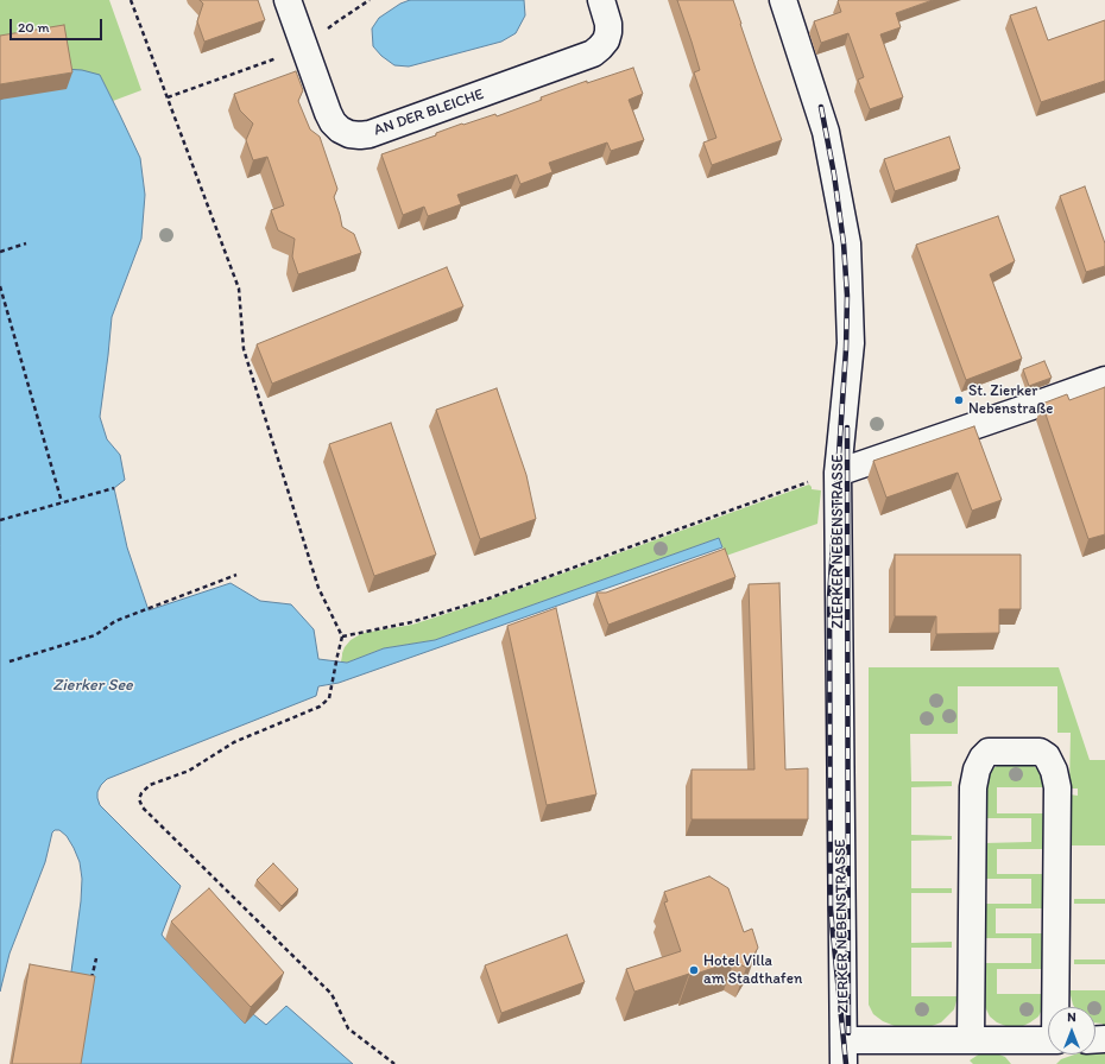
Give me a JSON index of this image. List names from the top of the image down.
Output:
{
  "streets": {
    "street": ["AN DER BLEICHE", "ZIERKER NEBENSTRASSE"]
  },
  "water": ["Zierker See"],
  "places": ["St. Zierker Nebenstraße", "Hotel Villa am Stadthafen"],
  "scale_bar": "20 m",
  "north": "top"
}
